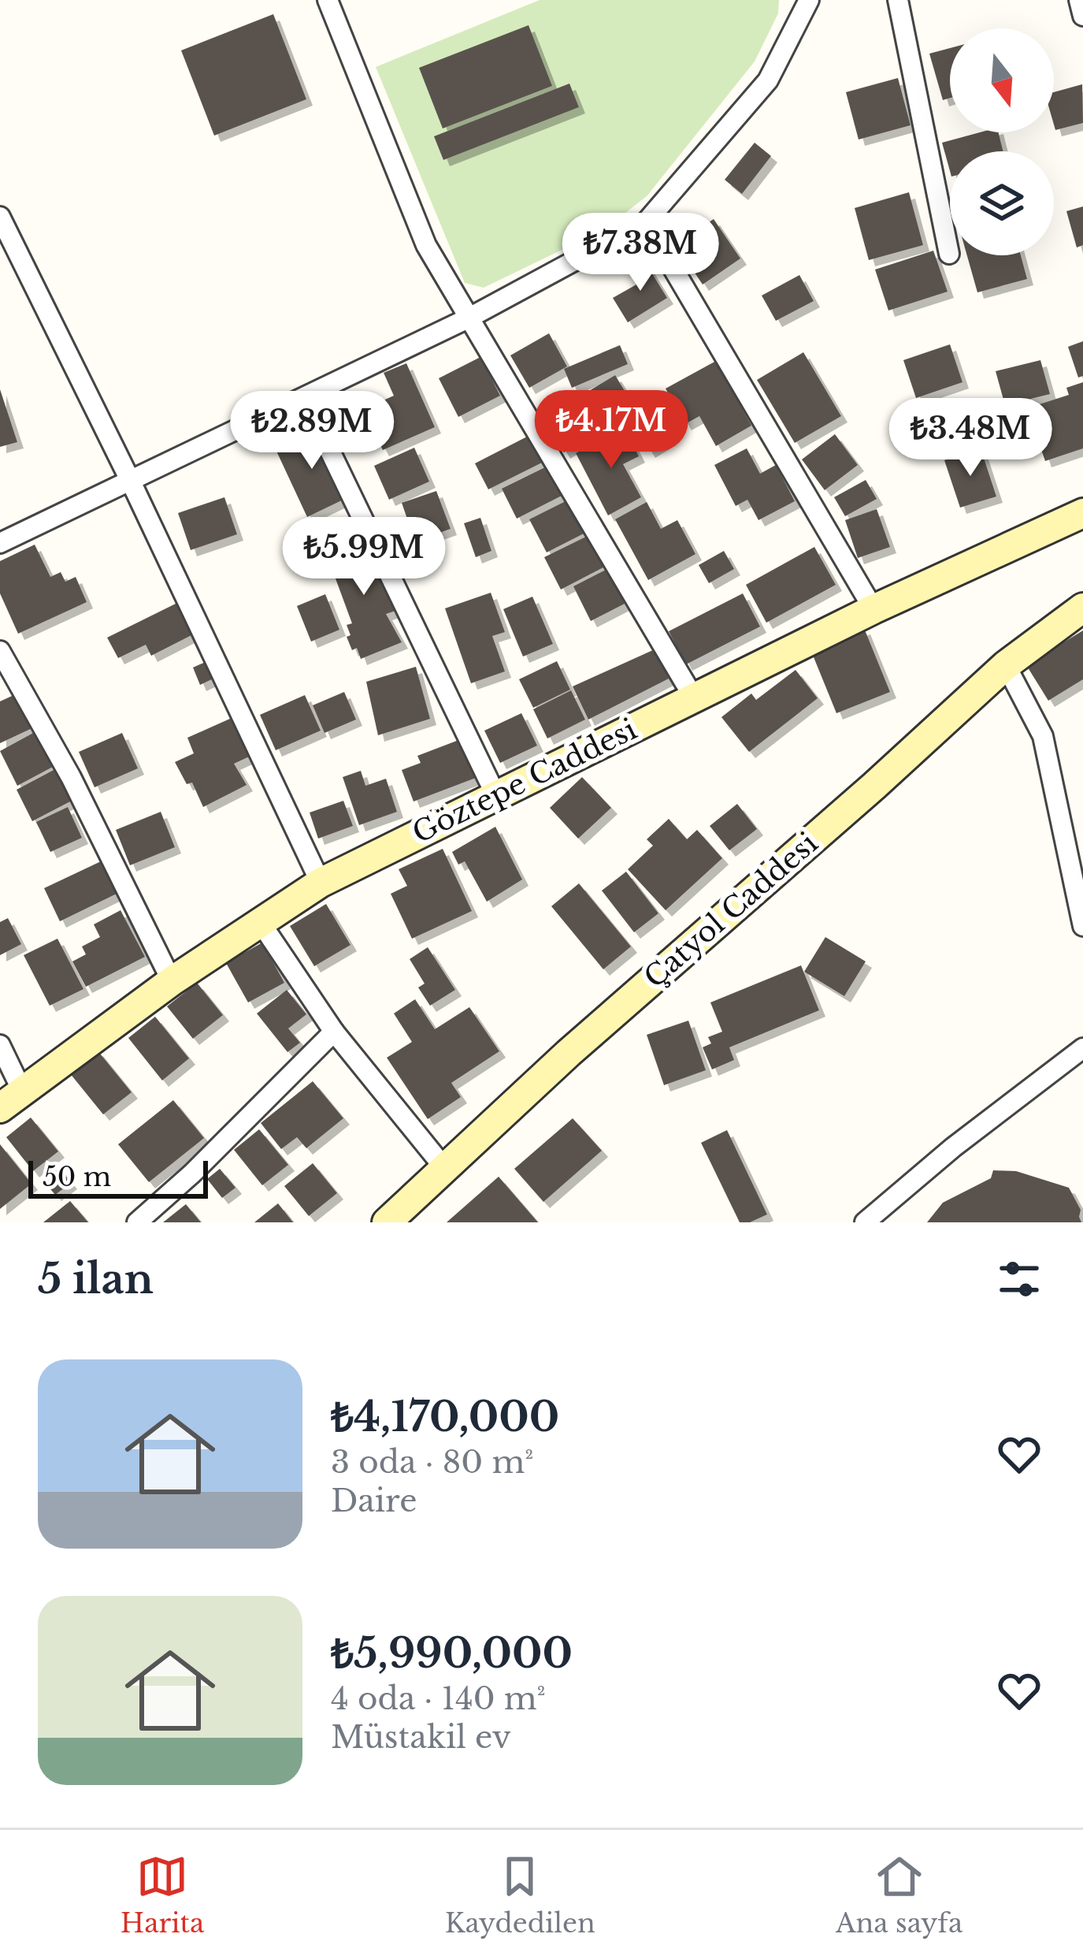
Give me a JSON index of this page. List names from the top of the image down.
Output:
{
  "streets": {
    "street": ["Göztepe Caddesi", "Çatyol Caddesi"]
  },
  "scale_bar": "50 m",
  "north": "bottom",
  "page": {
    "price": [
      "₺7.38M",
      "₺4.17M",
      "₺2.89M",
      "₺3.48M",
      "₺5.99M"
    ],
    "scale": "50 m",
    "heading": "5 ilan",
    "list": [
      {
        "name": "₺4,170,000",
        "note": "3 oda · 80 m² · Daire"
      },
      {
        "name": "₺5,990,000",
        "note": "4 oda · 140 m² · Müstakil ev"
      }
    ],
    "tabs": ["Harita", "Kaydedilen", "Ana sayfa"]
  }
}
